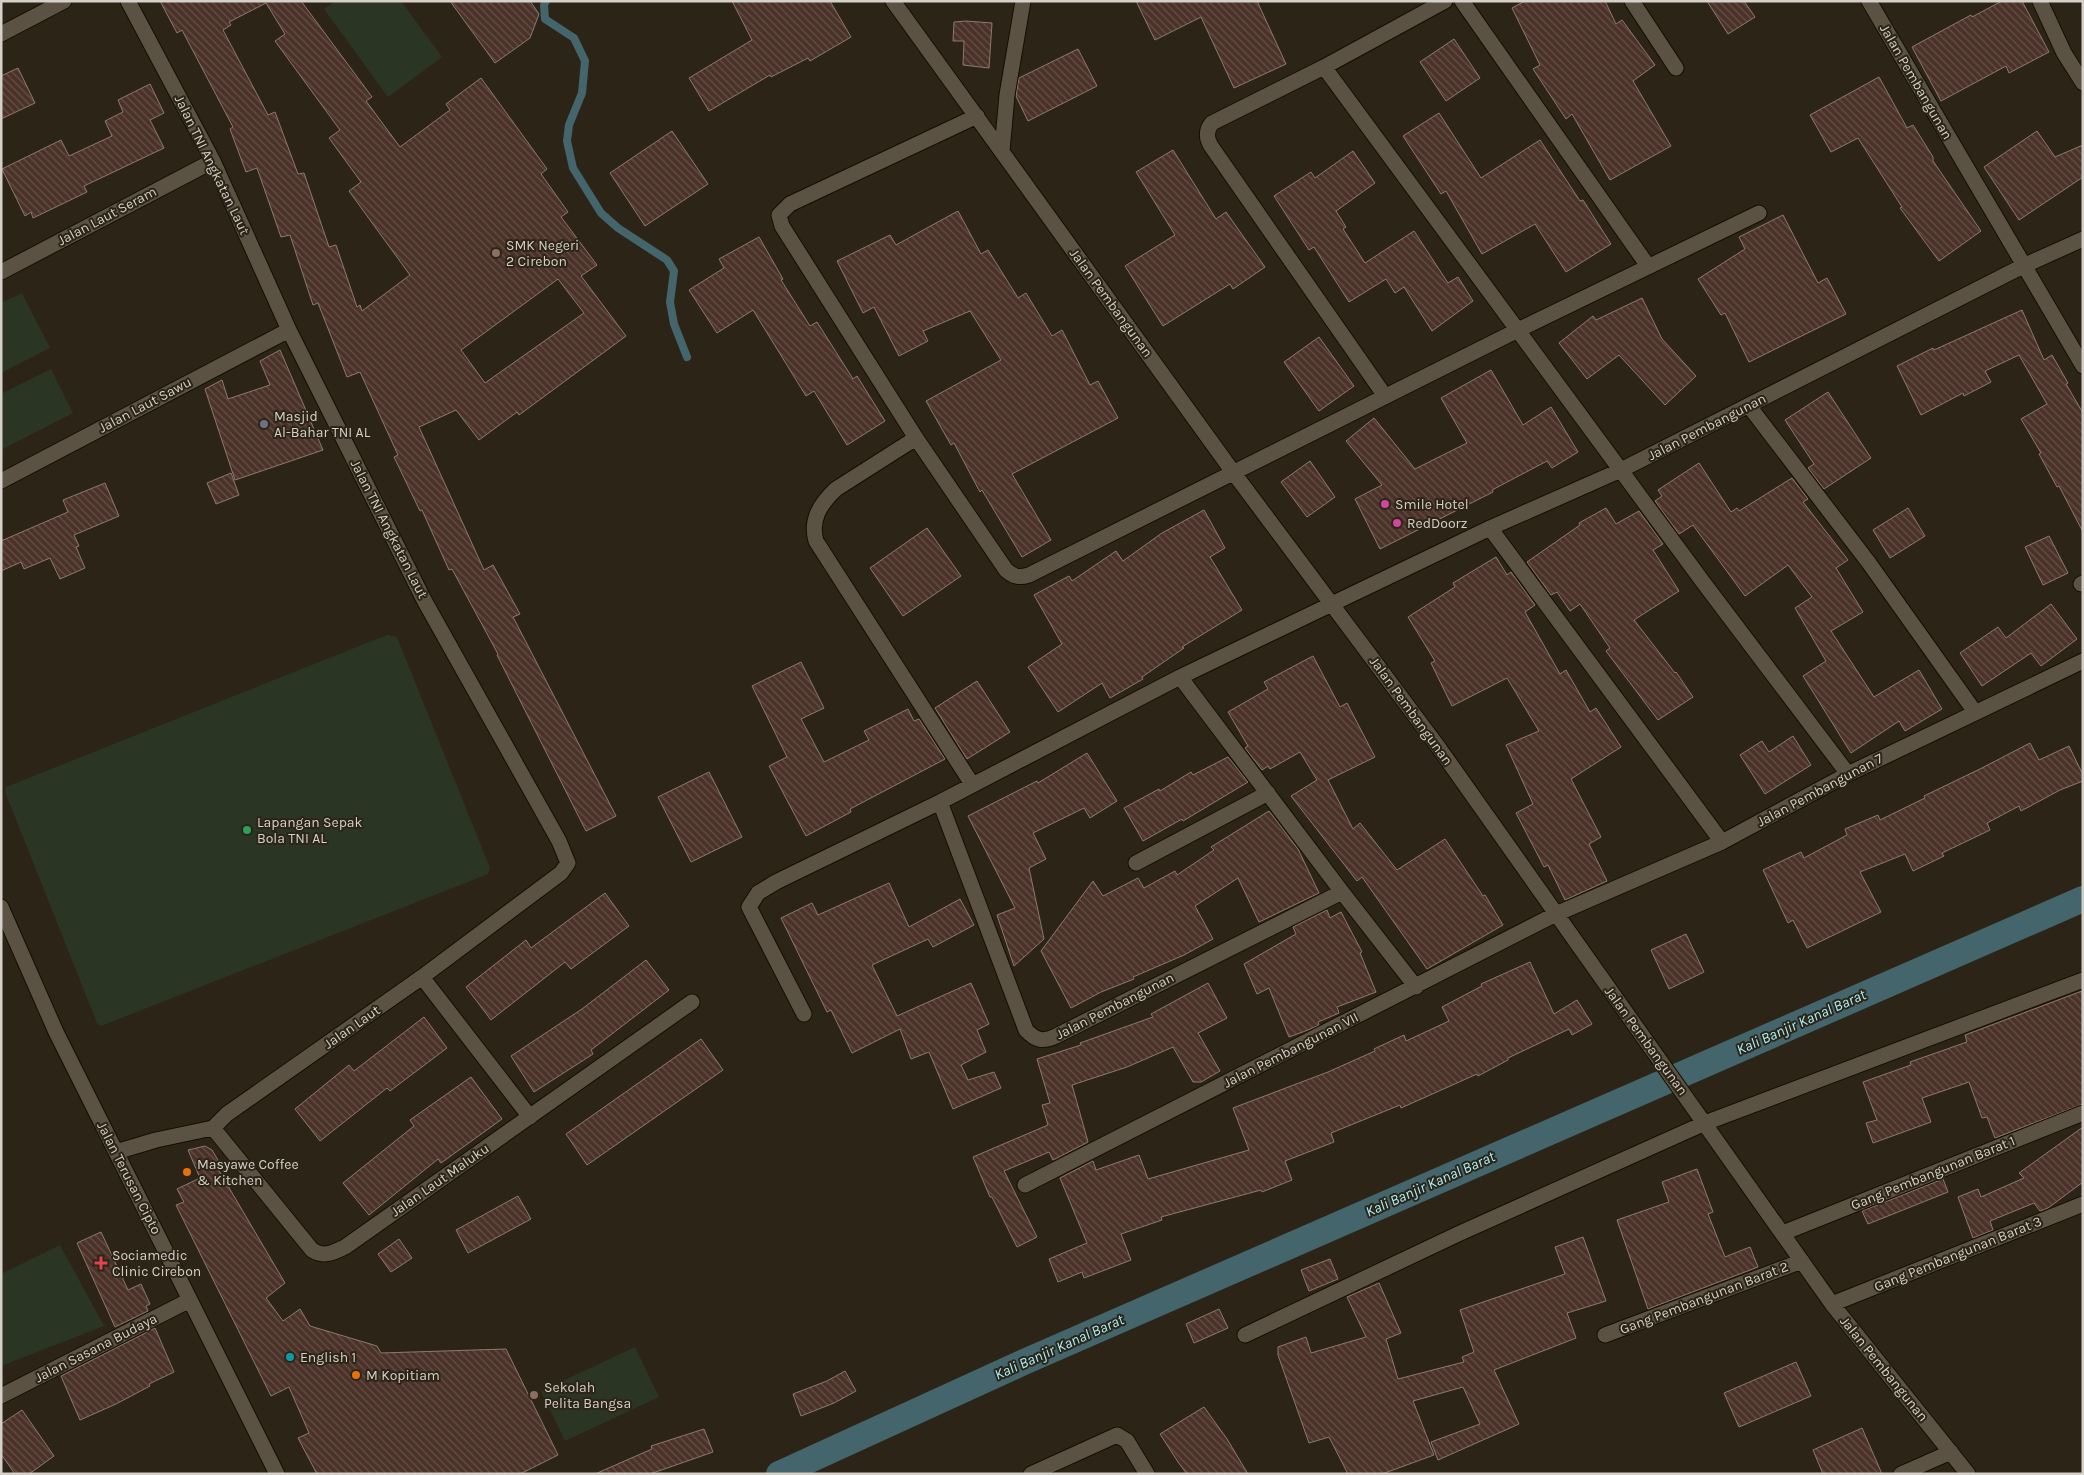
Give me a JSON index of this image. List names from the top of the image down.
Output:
{
  "streets": {
    "street": [
      "Jalan Pembangunan",
      "Jalan TNI Angkatan Laut",
      "Jalan Laut Seram",
      "Jalan Laut Sawu",
      "Jalan Pembangunan 7",
      "Jalan Laut",
      "Jalan Pembangunan VII",
      "Gang Pembangunan Barat 1",
      "Jalan Terusan Cipto",
      "Jalan Laut Maluku",
      "Gang Pembangunan Barat 3",
      "Gang Pembangunan Barat 2",
      "Jalan Sasana Budaya"
    ]
  },
  "crossings": [
    ["Jalan Pembangunan", "Jalan Pembangunan 7"],
    ["Jalan Pembangunan", "Jalan Pembangunan VII"],
    ["Jalan Pembangunan", "Gang Pembangunan Barat 1"],
    ["Jalan Pembangunan", "Gang Pembangunan Barat 3"],
    ["Jalan Pembangunan", "Gang Pembangunan Barat 2"],
    ["Jalan TNI Angkatan Laut", "Jalan Laut Seram"],
    ["Jalan TNI Angkatan Laut", "Jalan Laut Sawu"],
    ["Jalan TNI Angkatan Laut", "Jalan Laut"],
    ["Jalan Pembangunan 7", "Jalan Pembangunan VII"],
    ["Jalan Laut", "Jalan Laut Maluku"],
    ["Jalan Terusan Cipto", "Jalan Sasana Budaya"]
  ],
  "water": ["Kali Banjir Kanal Barat"],
  "places": {
    "other": [
      "SMK Negeri 2 Cirebon",
      "Masjid Al-Bahar TNI AL",
      "Smile Hotel",
      "RedDoorz",
      "Lapangan Sepak Bola TNI AL",
      "Masyawe Coffee & Kitchen",
      "English 1",
      "M Kopitiam",
      "Sekolah Pelita Bangsa"
    ],
    "health": ["Sociamedic Clinic Cirebon"]
  }
}
